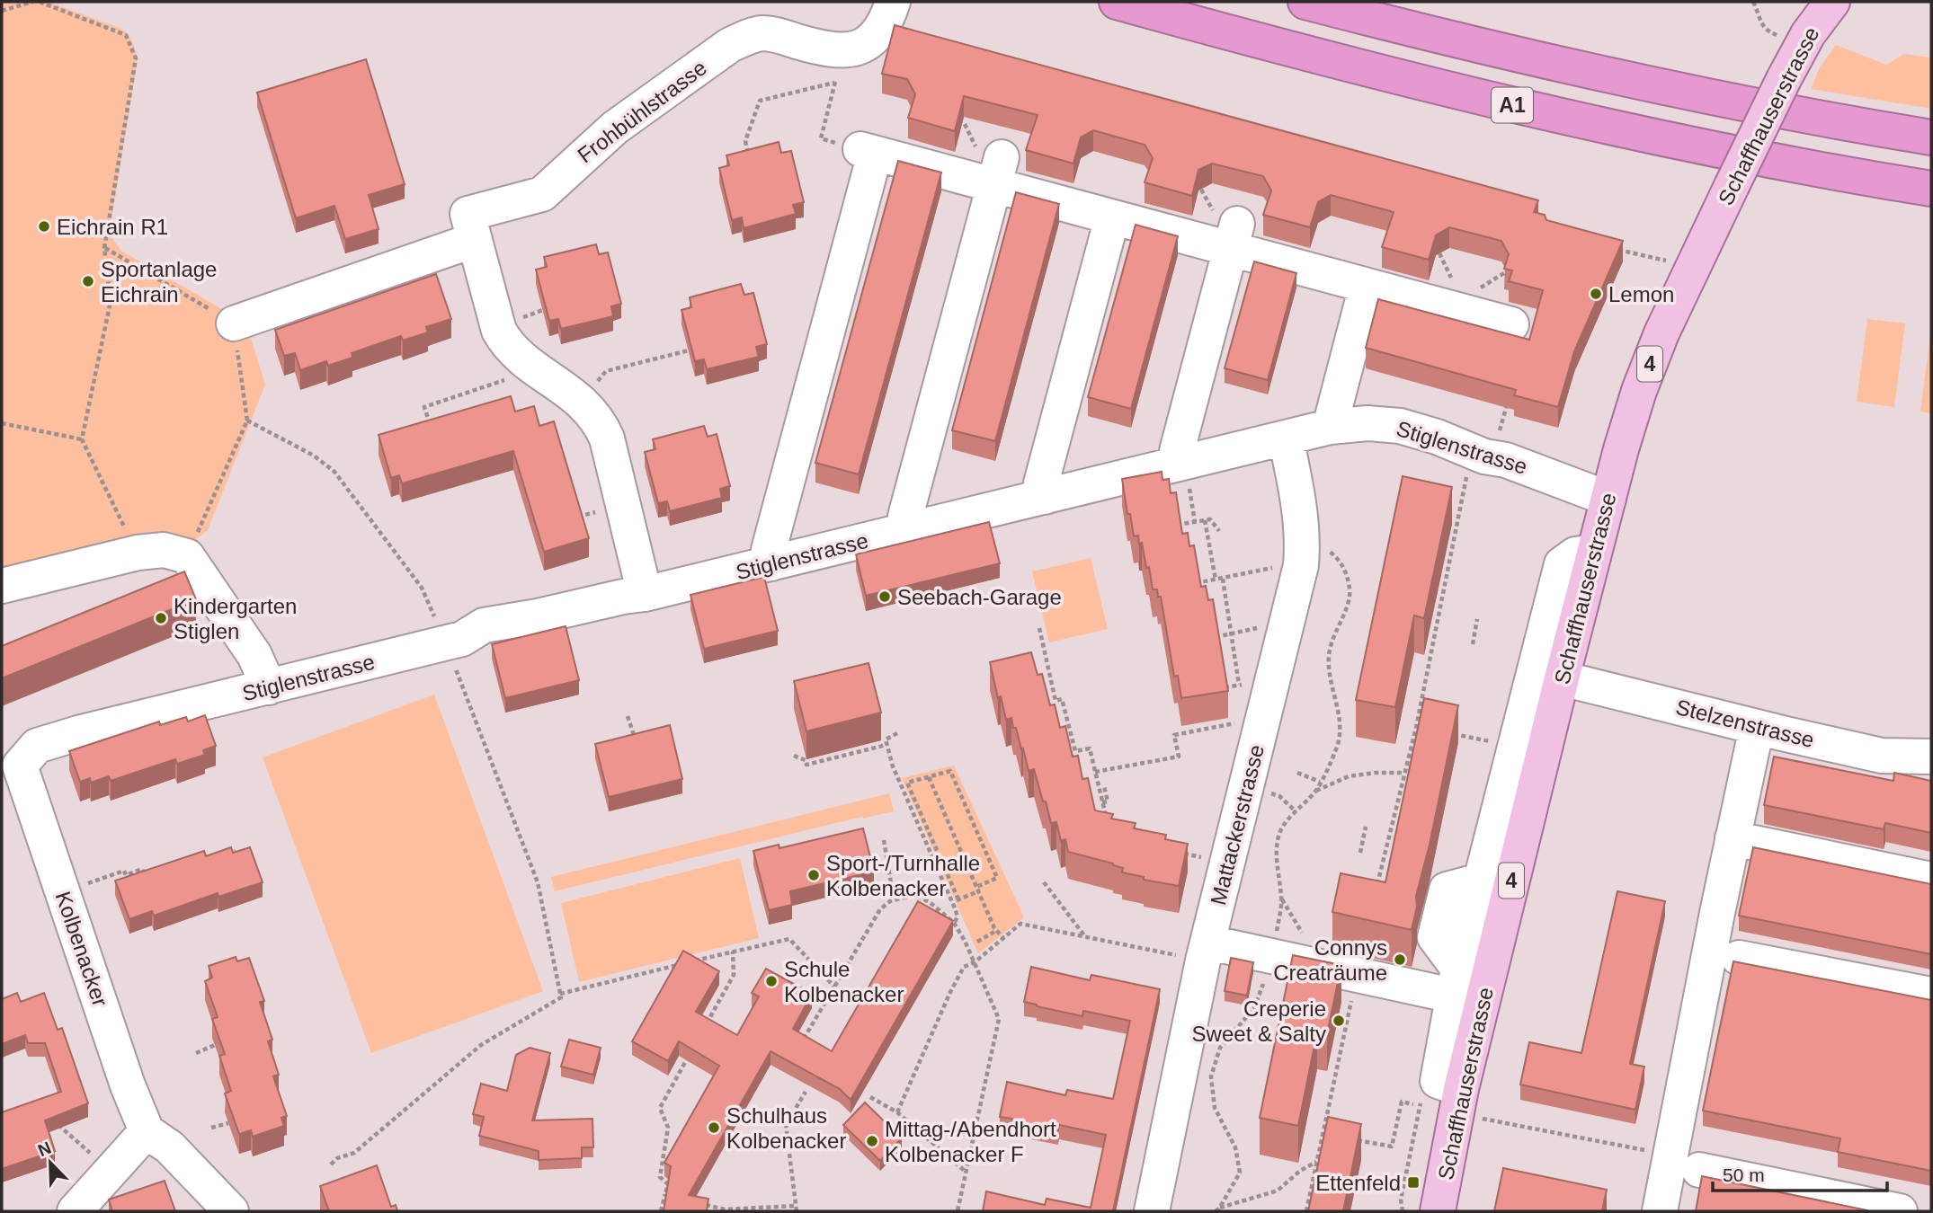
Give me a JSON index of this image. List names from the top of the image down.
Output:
{
  "streets": {
    "highway": ["A1"],
    "main road": ["Schaffhauserstrasse", "4"],
    "street": [
      "Frohbühlstrasse",
      "Stiglenstrasse",
      "Stelzenstrasse",
      "Mattackerstrasse",
      "Kolbenacker"
    ]
  },
  "crossings": [
    ["Schaffhauserstrasse", "Stiglenstrasse"],
    ["Schaffhauserstrasse", "Stelzenstrasse"],
    ["Stiglenstrasse", "Mattackerstrasse"],
    ["Stiglenstrasse", "Kolbenacker"]
  ],
  "places": {
    "other": [
      "Eichrain R1",
      "Sportanlage Eichrain",
      "Lemon",
      "Seebach-Garage",
      "Kindergarten Stiglen",
      "Sport-/Turnhalle Kolbenacker",
      "Connys Creaträume",
      "Schule Kolbenacker",
      "Creperie Sweet & Salty",
      "Schulhaus Kolbenacker",
      "Mittag-/Abendhort Kolbenacker F"
    ],
    "transit": ["Ettenfeld"]
  },
  "scale_bar": "50 m",
  "north": "top left"
}
